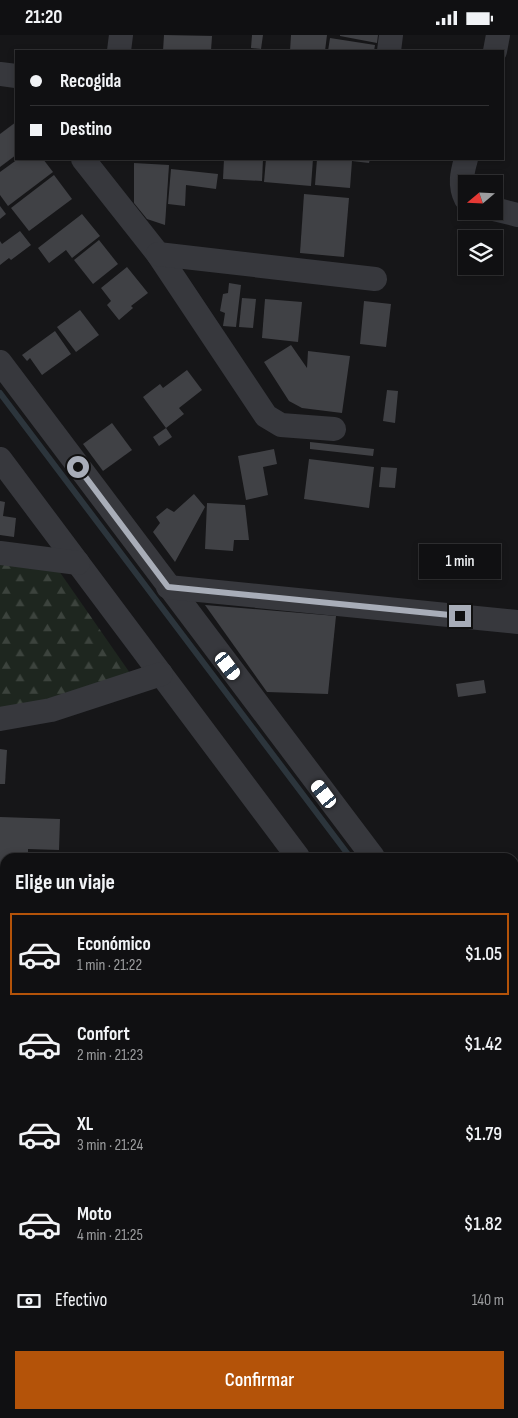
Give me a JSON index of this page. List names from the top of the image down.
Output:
{
  "north": "left",
  "page": {
    "status": "21:20",
    "banner": ["Recogida", "Destino"],
    "bubble": "1 min",
    "heading": "Elige un viaje",
    "list": [
      {
        "name": "Económico",
        "note": "1 min · 21:22",
        "value": "$1.05"
      },
      {
        "name": "Confort",
        "note": "2 min · 21:23",
        "value": "$1.42"
      },
      {
        "name": "XL",
        "note": "3 min · 21:24",
        "value": "$1.79"
      },
      {
        "name": "Moto",
        "note": "4 min · 21:25",
        "value": "$1.82"
      }
    ],
    "pay": ["Efectivo", "140 m"],
    "buttons": "Confirmar"
  }
}
